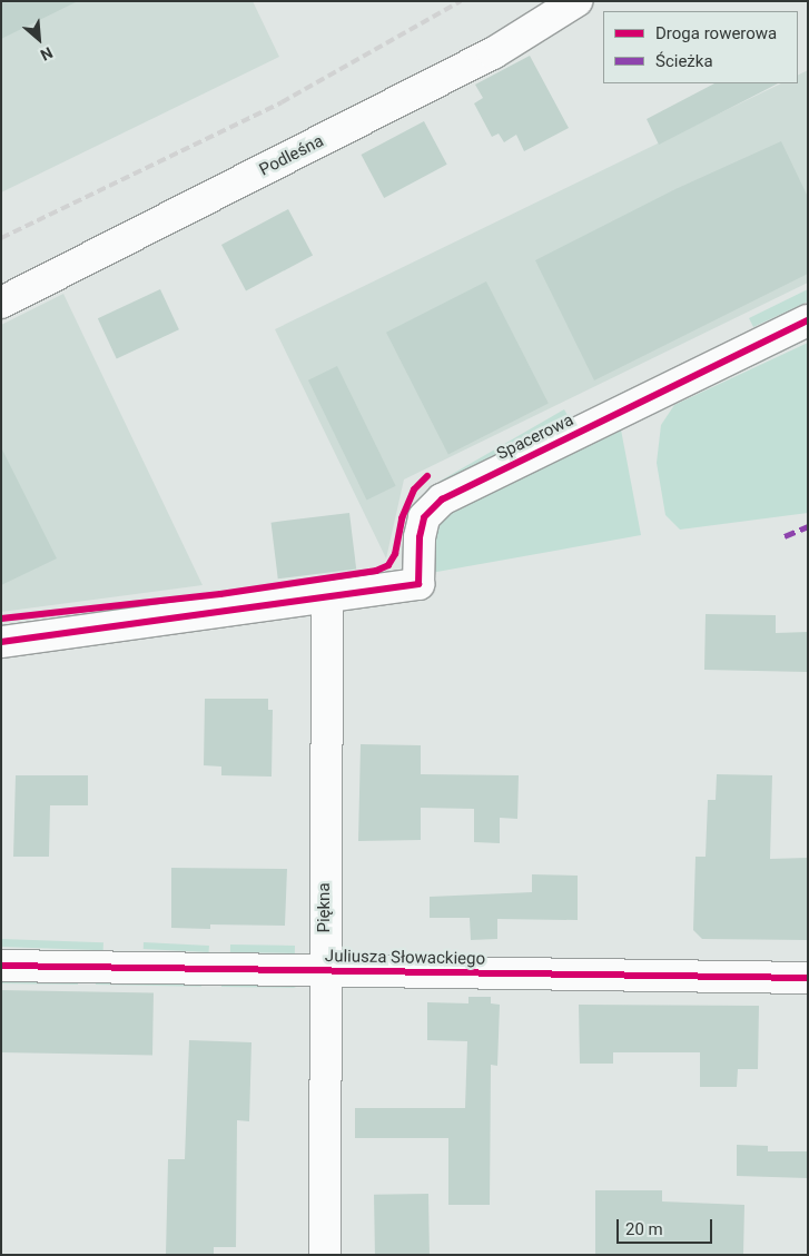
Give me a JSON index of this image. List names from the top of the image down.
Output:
{
  "streets": {
    "street": [
      "Podleśna",
      "Spacerowa",
      "Piękna",
      "Juliusza Słowackiego"
    ]
  },
  "crossings": [
    ["Spacerowa", "Piękna"],
    ["Piękna", "Juliusza Słowackiego"]
  ],
  "legend": ["Droga rowerowa", "Ścieżka"],
  "scale_bar": "20 m",
  "north": "bottom right"
}
